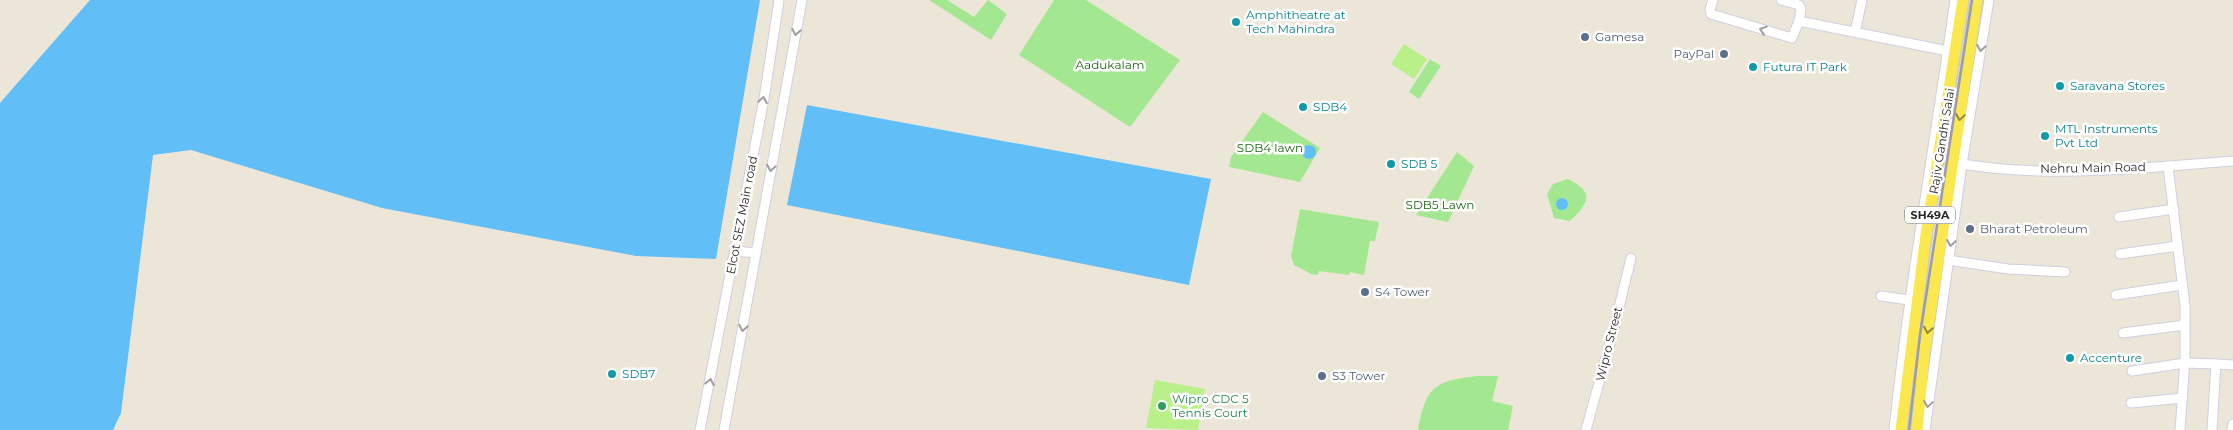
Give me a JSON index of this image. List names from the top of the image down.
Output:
{
  "streets": {
    "main road": ["Rajiv Gandhi Salai", "SH49A"],
    "street": ["Nehru Main Road", "Elcot SEZ Main road", "Wipro Street"]
  },
  "crossings": [
    ["Rajiv Gandhi Salai", "Nehru Main Road"]
  ],
  "parks": ["Aadukalam", "SDB4 lawn", "SDB5 Lawn"],
  "places": [
    "Amphitheatre at Tech Mahindra",
    "Gamesa",
    "PayPal",
    "Futura IT Park",
    "Saravana Stores",
    "SDB4",
    "MTL Instruments Pvt Ltd",
    "SDB 5",
    "Bharat Petroleum",
    "S4 Tower",
    "Accenture",
    "SDB7",
    "S3 Tower",
    "Wipro CDC 5 Tennis Court"
  ]
}
